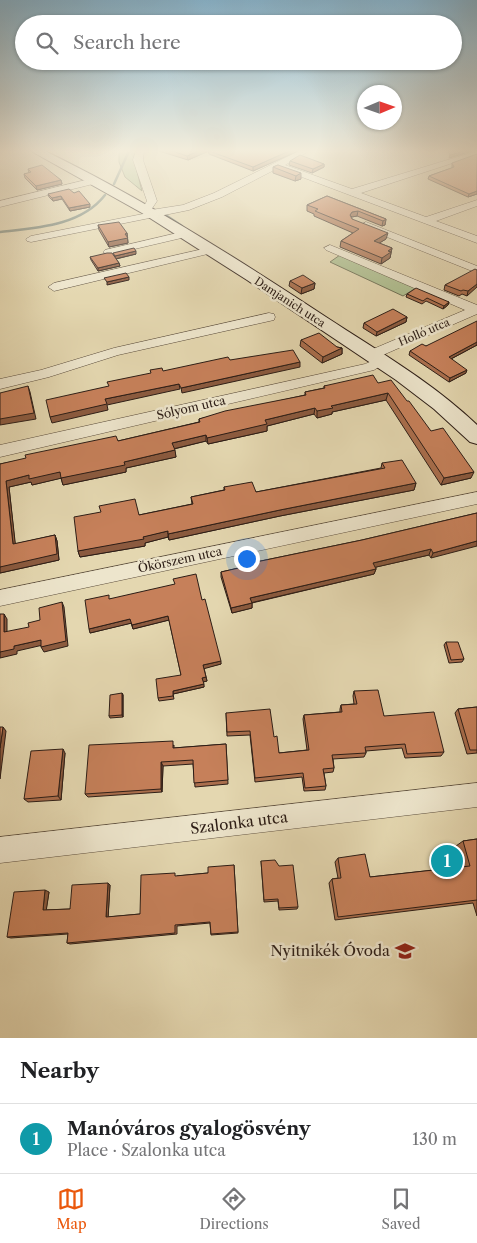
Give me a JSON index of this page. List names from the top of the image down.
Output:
{
  "streets": {
    "main road": ["Damjanich utca"],
    "street": [
      "Holló utca",
      "Sólyom utca",
      "Ökörszem utca",
      "Szalonka utca"
    ]
  },
  "crossings": [
    ["Damjanich utca", "Holló utca"],
    ["Damjanich utca", "Sólyom utca"],
    ["Holló utca", "Sólyom utca"]
  ],
  "places": {
    "school or university": ["Nyitnikék Óvoda"]
  },
  "north": "right",
  "page": {
    "search": "Search here",
    "pins": "1",
    "heading": "Nearby",
    "list": [
      {
        "mark": "1",
        "name": "Manóváros gyalogösvény",
        "note": "Place · Szalonka utca",
        "value": "130 m"
      }
    ],
    "nav": ["Map", "Directions", "Saved"]
  }
}
